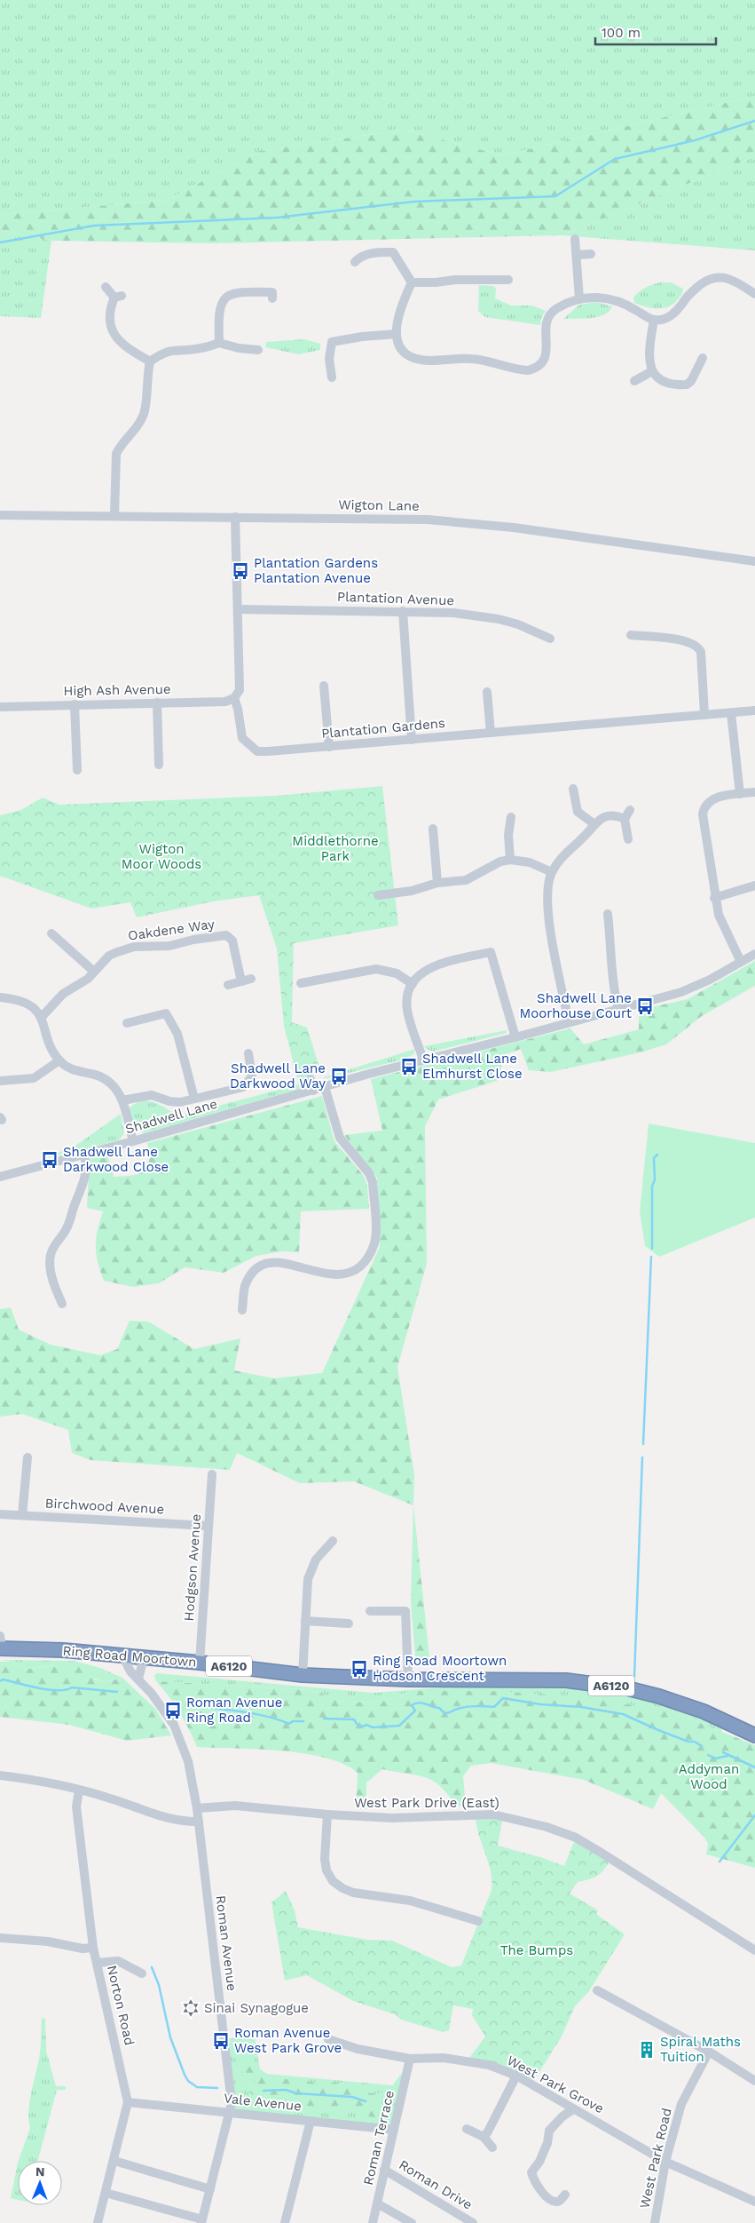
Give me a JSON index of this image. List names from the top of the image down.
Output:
{
  "streets": {
    "highway": ["Ring Road Moortown", "A6120"],
    "street": [
      "Wigton Lane",
      "Plantation Avenue",
      "High Ash Avenue",
      "Plantation Gardens",
      "Oakdene Way",
      "Shadwell Lane",
      "Birchwood Avenue",
      "Hodgson Avenue",
      "West Park Drive (East)",
      "Roman Avenue",
      "Norton Road",
      "West Park Grove",
      "Vale Avenue",
      "Roman Terrace",
      "West Park Road",
      "Roman Drive"
    ]
  },
  "crossings": [
    ["Wigton Lane", "Plantation Gardens"],
    ["Plantation Avenue", "Plantation Gardens"],
    ["High Ash Avenue", "Plantation Gardens"],
    ["Birchwood Avenue", "Hodgson Avenue"],
    ["Hodgson Avenue", "Ring Road Moortown"],
    ["Ring Road Moortown", "Roman Avenue"],
    ["West Park Drive (East)", "Roman Avenue"],
    ["Roman Avenue", "Vale Avenue"],
    ["Norton Road", "Vale Avenue"],
    ["West Park Grove", "Roman Terrace"],
    ["West Park Grove", "West Park Road"],
    ["Vale Avenue", "Roman Terrace"],
    ["Roman Terrace", "Roman Drive"]
  ],
  "parks": [
    "Middlethorne Park",
    "Wigton Moor Woods",
    "Addyman Wood",
    "The Bumps"
  ],
  "places": {
    "bus stop": [
      "Plantation Gardens Plantation Avenue",
      "Shadwell Lane Moorhouse Court",
      "Shadwell Lane Elmhurst Close",
      "Shadwell Lane Darkwood Way",
      "Shadwell Lane Darkwood Close",
      "Ring Road Moortown Hodson Crescent",
      "Roman Avenue Ring Road",
      "Roman Avenue West Park Grove"
    ],
    "synagogue": ["Sinai Synagogue"],
    "building": ["Spiral Maths Tuition"]
  },
  "scale_bar": "100 m",
  "north": "top"
}
